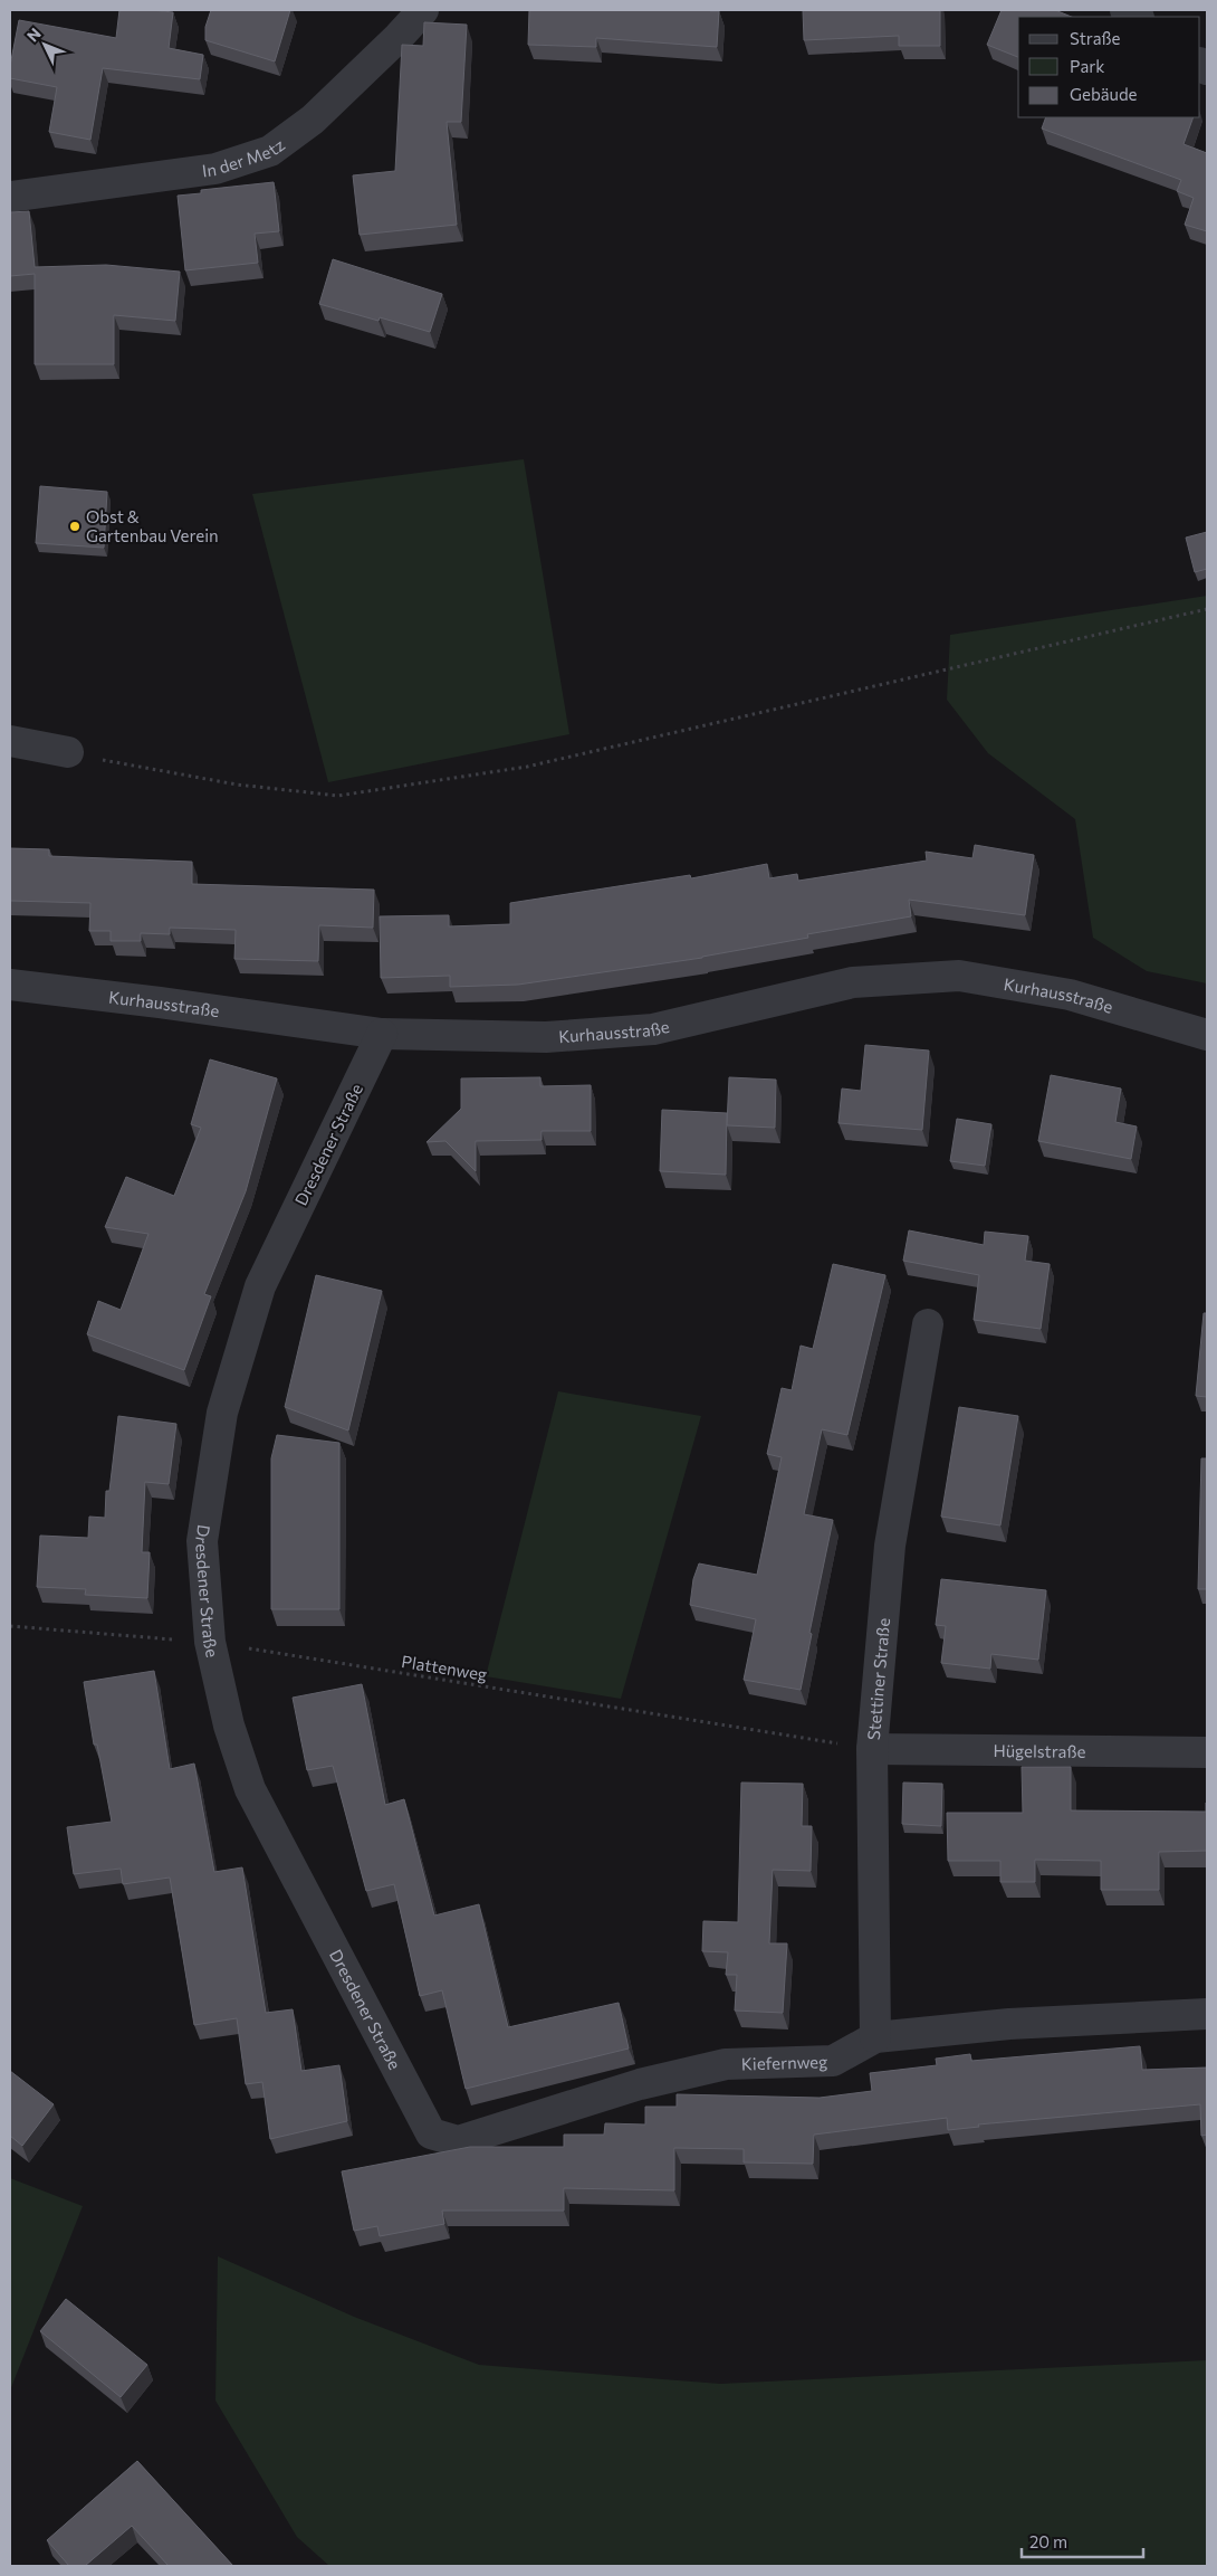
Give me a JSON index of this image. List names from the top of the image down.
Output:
{
  "streets": {
    "street": [
      "In der Metz",
      "Kurhausstraße",
      "Dresdener Straße",
      "Stettiner Straße",
      "Hügelstraße",
      "Kiefernweg"
    ],
    "path": ["Plattenweg"]
  },
  "crossings": [
    ["Kurhausstraße", "Dresdener Straße"],
    ["Dresdener Straße", "Plattenweg"],
    ["Dresdener Straße", "Kiefernweg"],
    ["Plattenweg", "Stettiner Straße"],
    ["Plattenweg", "Hügelstraße"],
    ["Stettiner Straße", "Hügelstraße"],
    ["Stettiner Straße", "Kiefernweg"]
  ],
  "places": ["Obst & Gartenbau Verein"],
  "legend": ["Straße", "Park", "Gebäude"],
  "scale_bar": "20 m",
  "north": "top left"
}
